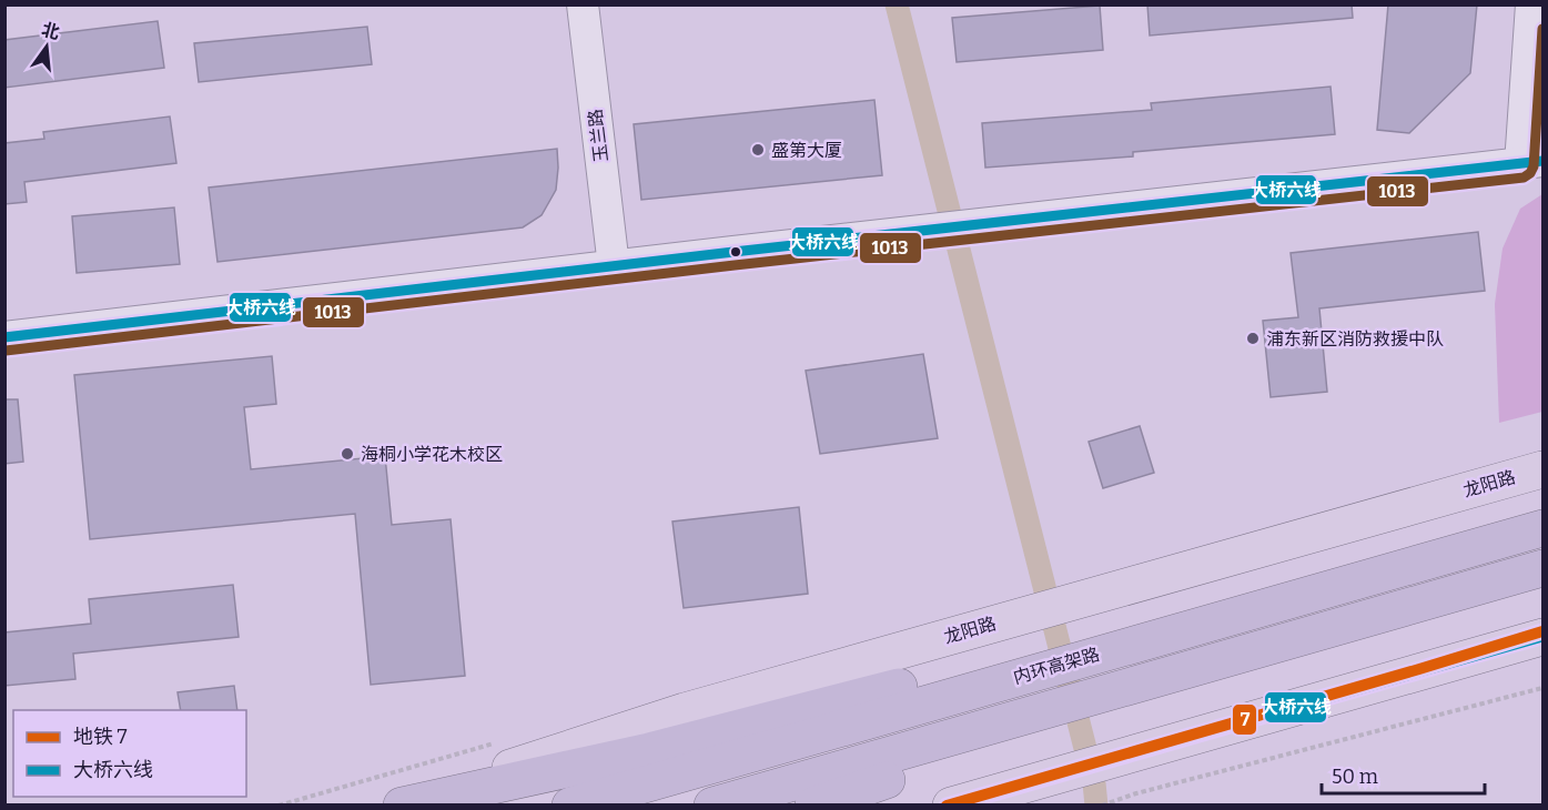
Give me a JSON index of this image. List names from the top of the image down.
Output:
{
  "streets": {
    "highway": ["内环高架路"],
    "main road": ["龙阳路"],
    "street": ["玉兰路"]
  },
  "places": ["盛第大厦", "浦东新区消防救援中队", "海桐小学花木校区"],
  "lines": ["transit line 1013", "transit line 大桥六线", "metro line 7"],
  "legend": ["地铁 7", "大桥六线"],
  "scale_bar": "50 m",
  "north": "top"
}
